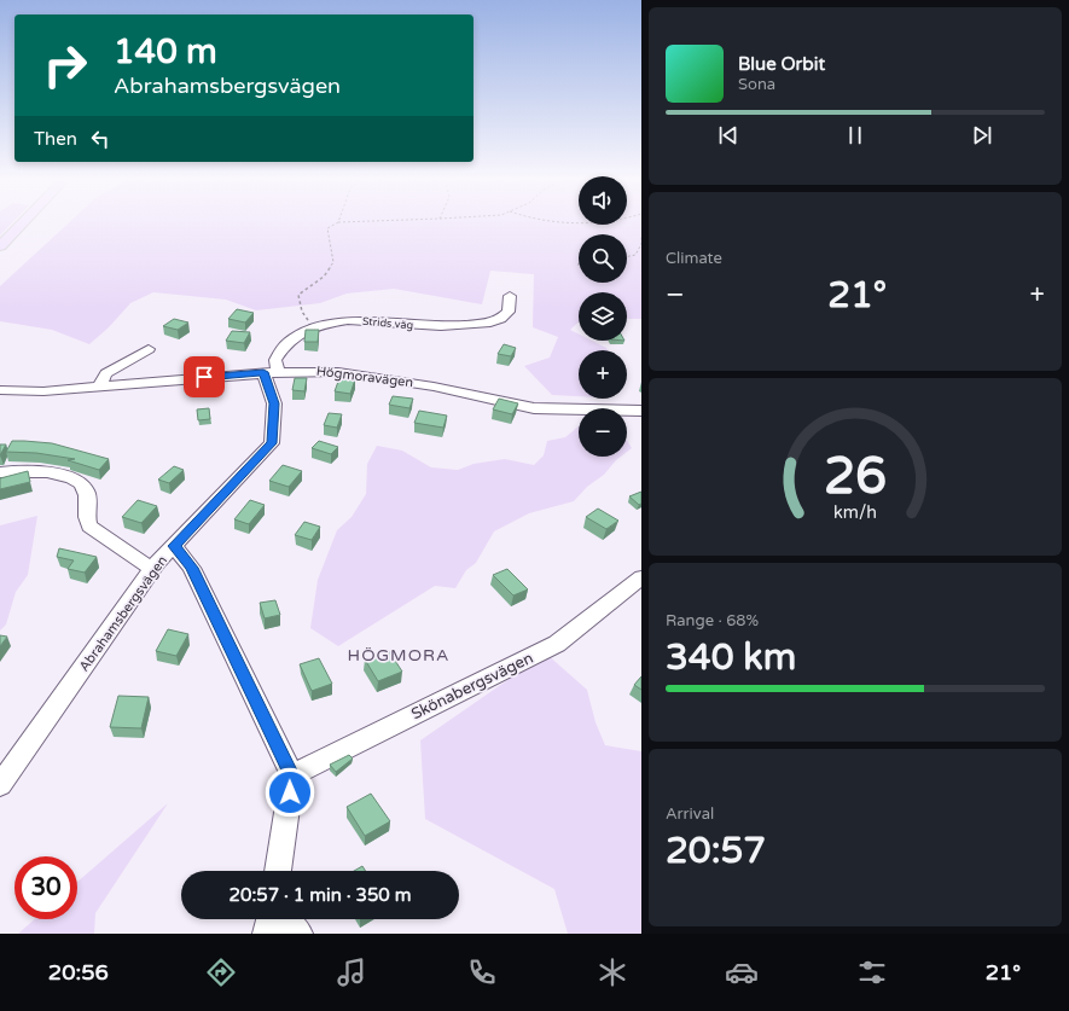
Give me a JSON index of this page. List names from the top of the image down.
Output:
{
  "streets": {
    "street": [
      "Strids väg",
      "Högmoravägen",
      "Abrahamsbergsvägen",
      "Skönabergsvägen"
    ]
  },
  "crossings": [
    ["Strids väg", "Högmoravägen"],
    ["Strids väg", "Abrahamsbergsvägen"],
    ["Högmoravägen", "Abrahamsbergsvägen"]
  ],
  "districts": ["HÖGMORA"],
  "page": {
    "turn": ["140 m", "Abrahamsbergsvägen"],
    "song": ["Blue Orbit", "Sona"],
    "then": "Then",
    "map_buttons": ["+", "−"],
    "tile": [
      "Climate",
      ["Range · 68%", "340 km"],
      ["Arrival", "20:57"]
    ],
    "heat": ["−", "21°", "+"],
    "limit": "30",
    "trip": "20:57 · 1 min · 350 m",
    "tabs": ["20:56", "21°"],
    "gauge": ["26", "km/h"]
  }
}
